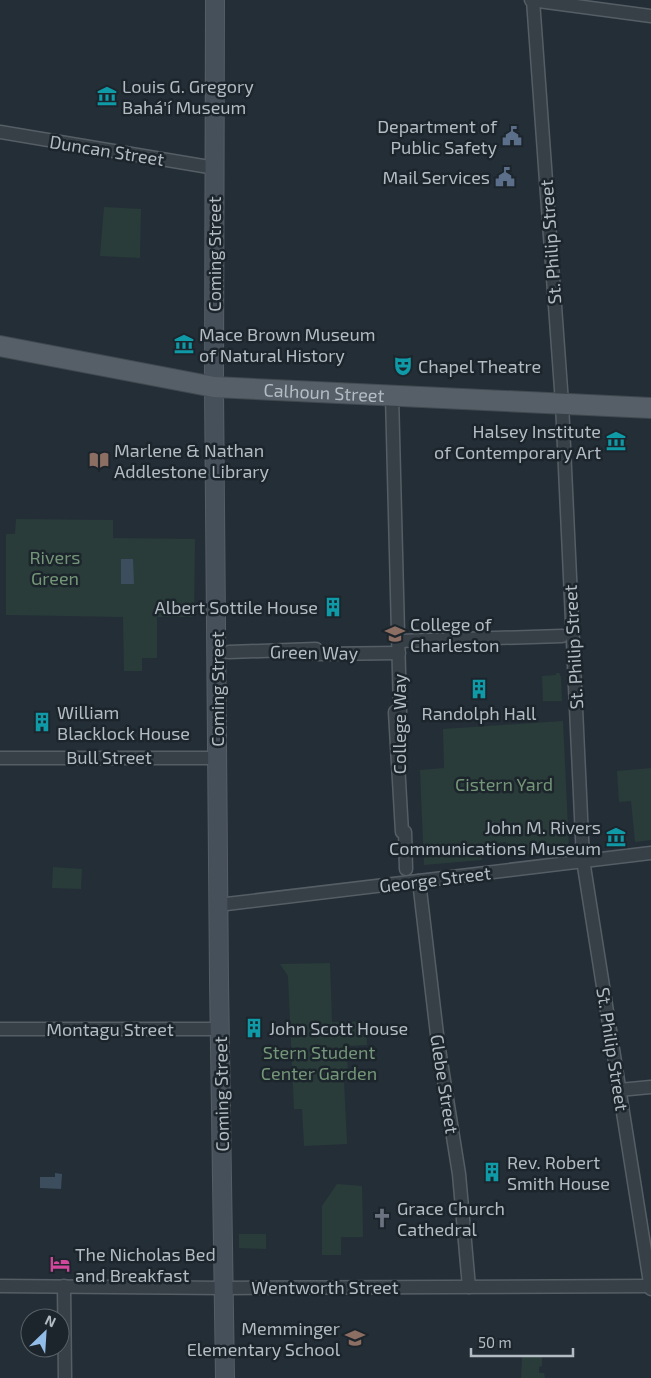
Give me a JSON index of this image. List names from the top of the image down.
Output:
{
  "streets": {
    "main road": ["Calhoun Street"],
    "street": [
      "Duncan Street",
      "St. Philip Street",
      "Coming Street",
      "Green Way",
      "College Way",
      "Bull Street",
      "George Street",
      "Montagu Street",
      "Glebe Street",
      "Wentworth Street"
    ]
  },
  "crossings": [
    ["Duncan Street", "Coming Street"],
    ["St. Philip Street", "Calhoun Street"],
    ["St. Philip Street", "George Street"],
    ["St. Philip Street", "Wentworth Street"],
    ["Coming Street", "Calhoun Street"],
    ["Coming Street", "Bull Street"],
    ["Coming Street", "George Street"],
    ["Coming Street", "Montagu Street"],
    ["Coming Street", "Wentworth Street"],
    ["Calhoun Street", "College Way"],
    ["Green Way", "College Way"],
    ["George Street", "Glebe Street"],
    ["Glebe Street", "Wentworth Street"]
  ],
  "parks": ["Rivers Green", "Cistern Yard", "Stern Student Center Garden"],
  "places": {
    "museum": [
      "Louis G. Gregory Bahá'í Museum",
      "Mace Brown Museum of Natural History",
      "Halsey Institute of Contemporary Art",
      "John M. Rivers Communications Museum"
    ],
    "public building": ["Department of Public Safety", "Mail Services"],
    "theatre": ["Chapel Theatre"],
    "library": ["Marlene & Nathan Addlestone Library"],
    "building": [
      "Albert Sottile House",
      "Randolph Hall",
      "William Blacklock House",
      "John Scott House",
      "Rev. Robert Smith House"
    ],
    "school or university": ["College of Charleston", "Memminger Elementary School"],
    "church": ["Grace Church Cathedral"],
    "hotel": ["The Nicholas Bed and Breakfast"]
  },
  "scale_bar": "50 m",
  "north": "top right"
}
